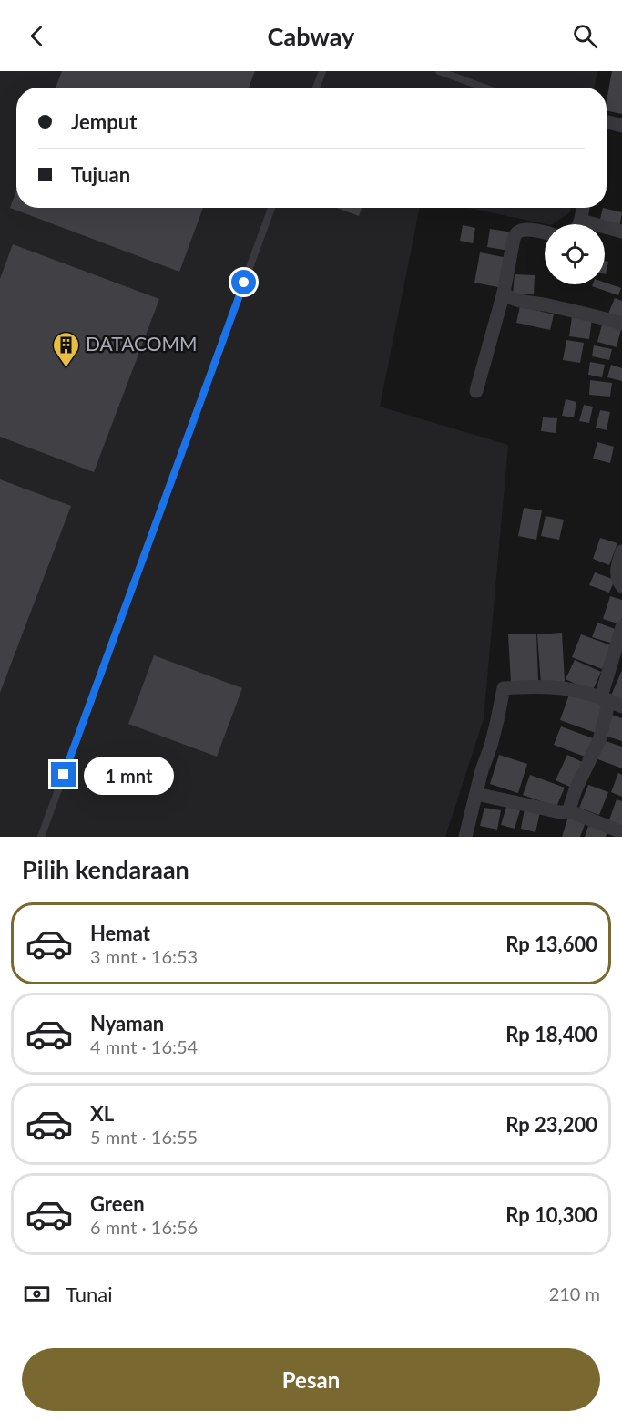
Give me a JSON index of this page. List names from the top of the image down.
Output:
{
  "places": {
    "building": ["DATACOMM"]
  },
  "page": {
    "header": "Cabway",
    "banner": ["Jemput", "Tujuan"],
    "bubble": "1 mnt",
    "heading": "Pilih kendaraan",
    "list": [
      {
        "name": "Hemat",
        "note": "3 mnt · 16:53",
        "value": "Rp 13,600"
      },
      {
        "name": "Nyaman",
        "note": "4 mnt · 16:54",
        "value": "Rp 18,400"
      },
      {
        "name": "XL",
        "note": "5 mnt · 16:55",
        "value": "Rp 23,200"
      },
      {
        "name": "Green",
        "note": "6 mnt · 16:56",
        "value": "Rp 10,300"
      }
    ],
    "pay": ["Tunai", "210 m"],
    "buttons": "Pesan"
  }
}
